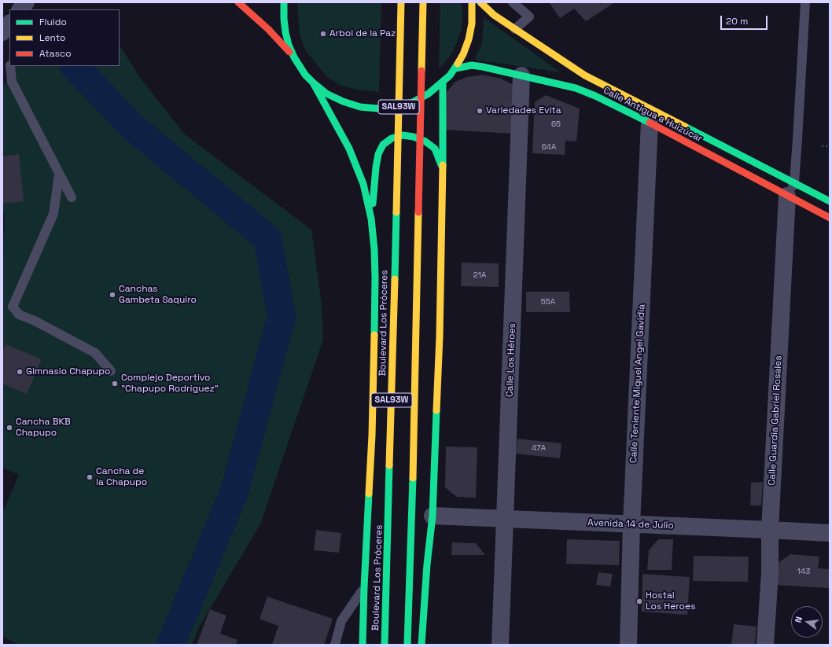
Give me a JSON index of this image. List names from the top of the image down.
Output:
{
  "streets": {
    "main road": ["SAL93W", "Calle Antigua a Huizúcar", "Boulevard Los Próceres"],
    "street": [
      "Calle Los Héroes",
      "Calle Teniente Miguel Angel Gavidia",
      "Calle Guardia Gabriel Rosales",
      "Avenida 14 de Julio"
    ]
  },
  "crossings": [
    ["Calle Antigua a Huizúcar", "Calle Los Héroes"],
    ["Calle Antigua a Huizúcar", "Calle Teniente Miguel Angel Gavidia"],
    ["Calle Antigua a Huizúcar", "Calle Guardia Gabriel Rosales"],
    ["Calle Los Héroes", "Avenida 14 de Julio"],
    ["Calle Teniente Miguel Angel Gavidia", "Avenida 14 de Julio"],
    ["Calle Guardia Gabriel Rosales", "Avenida 14 de Julio"]
  ],
  "places": [
    "Arbol de la Paz",
    "Variedades Evita",
    "Canchas Gambeta Saquiro",
    "Gimnasio Chapupo",
    "Complejo Deportivo \"Chapupo Rodríguez\"",
    "Cancha BKB Chapupo",
    "Cancha de la Chapupo",
    "Hostal Los Heroes"
  ],
  "house_numbers": [
    "65",
    "64A",
    "21A",
    "55A",
    "47A",
    "143"
  ],
  "legend": ["Fluido", "Lento", "Atasco"],
  "scale_bar": "20 m",
  "north": "left"
}
